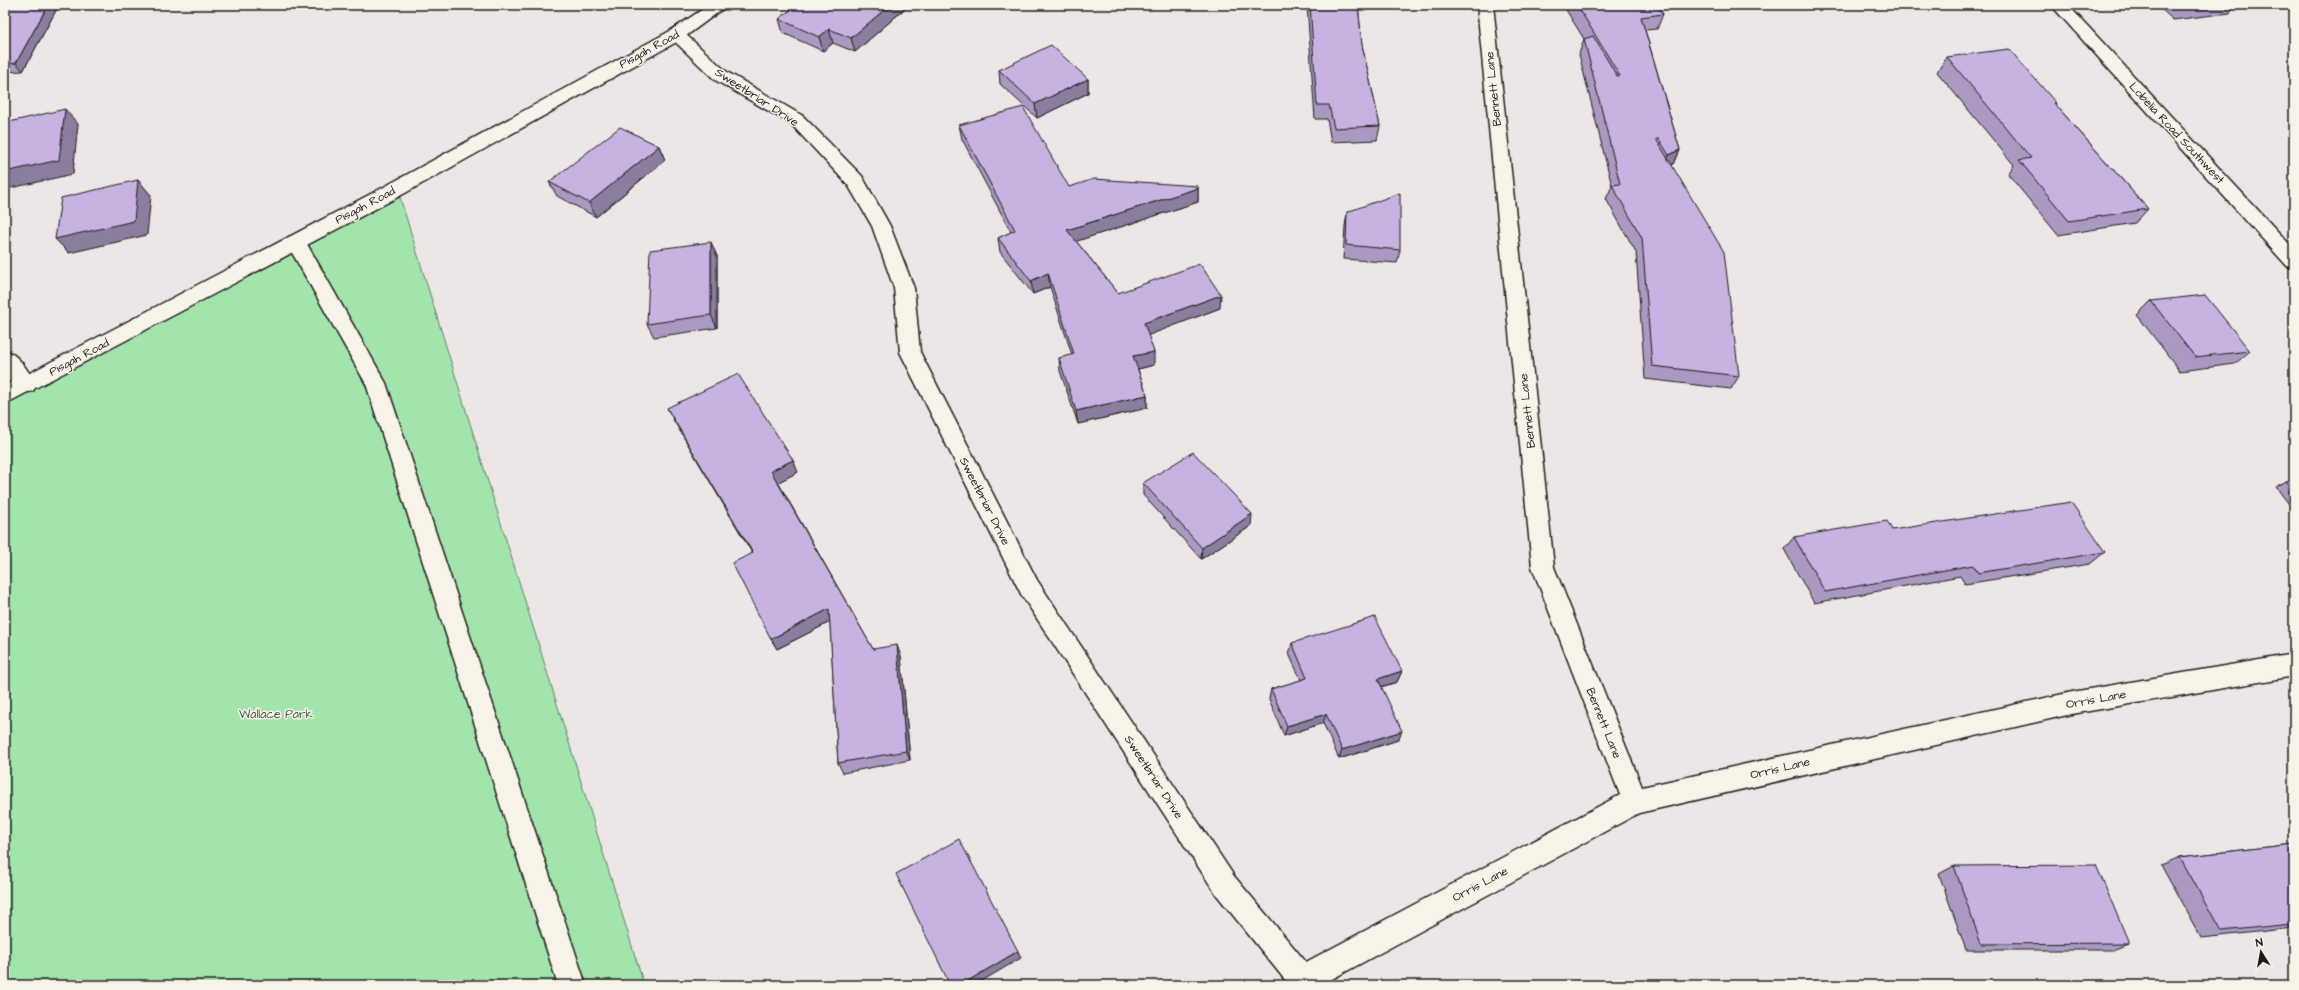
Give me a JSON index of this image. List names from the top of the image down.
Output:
{
  "streets": {
    "street": [
      "Pisgah Road",
      "Bennett Lane",
      "Sweetbriar Drive",
      "Lobelia Road Southwest",
      "Orris Lane"
    ]
  },
  "crossings": [
    ["Pisgah Road", "Sweetbriar Drive"],
    ["Bennett Lane", "Orris Lane"],
    ["Sweetbriar Drive", "Orris Lane"]
  ],
  "parks": ["Wallace Park"],
  "north": "top"
}
